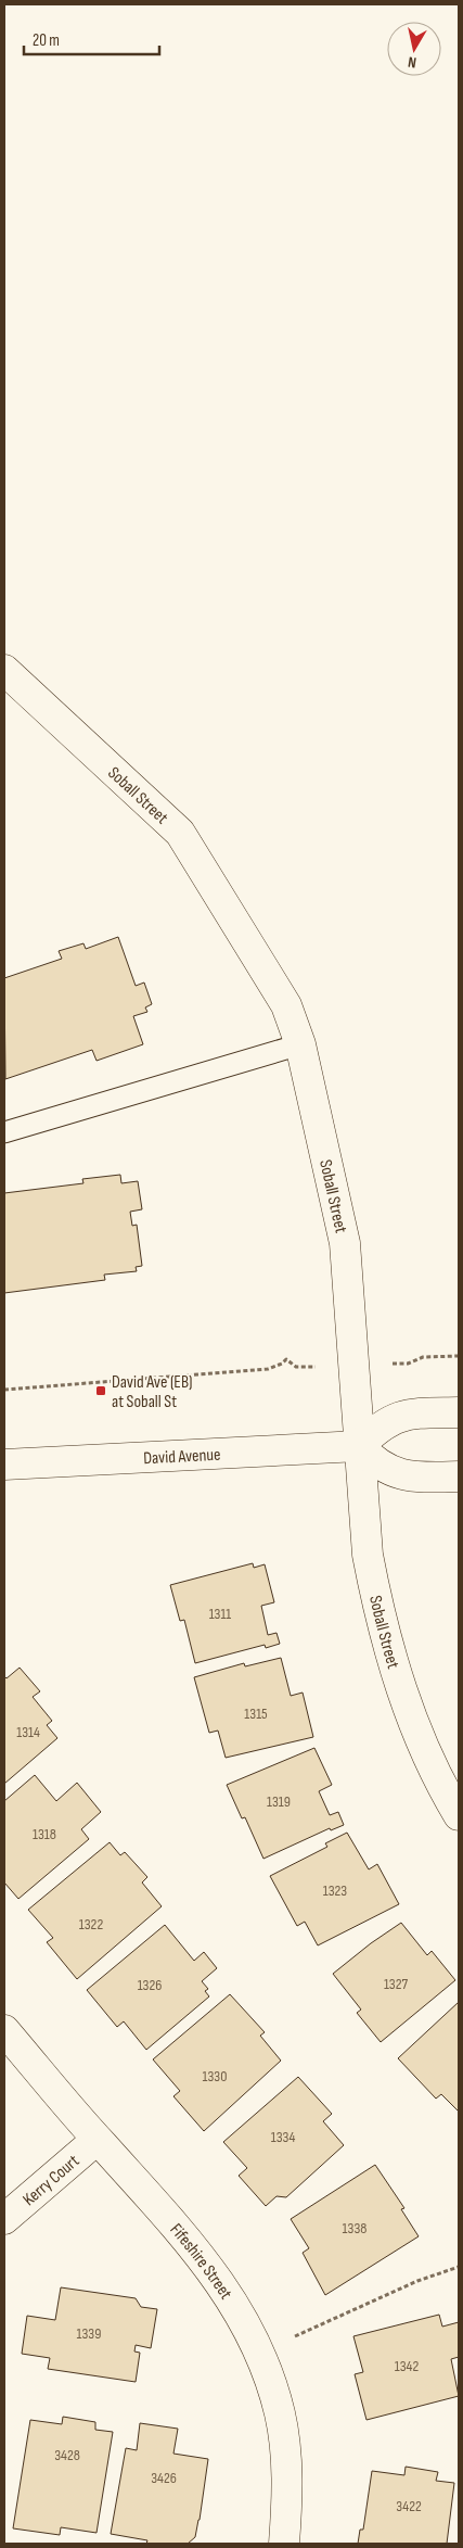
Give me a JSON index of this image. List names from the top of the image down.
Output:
{
  "streets": {
    "street": [
      "Soball Street",
      "David Avenue",
      "Kerry Court",
      "Fifeshire Street"
    ]
  },
  "crossings": [
    ["Soball Street", "David Avenue"],
    ["Kerry Court", "Fifeshire Street"]
  ],
  "places": {
    "transit": ["David Ave (EB) at Soball St"]
  },
  "house_numbers": [
    "1311",
    "1315",
    "1314",
    "1319",
    "1318",
    "1323",
    "1322",
    "1327",
    "1326",
    "1330",
    "1334",
    "1338",
    "1339",
    "1342",
    "3428",
    "3426",
    "3422"
  ],
  "scale_bar": "20 m",
  "north": "bottom"
}
